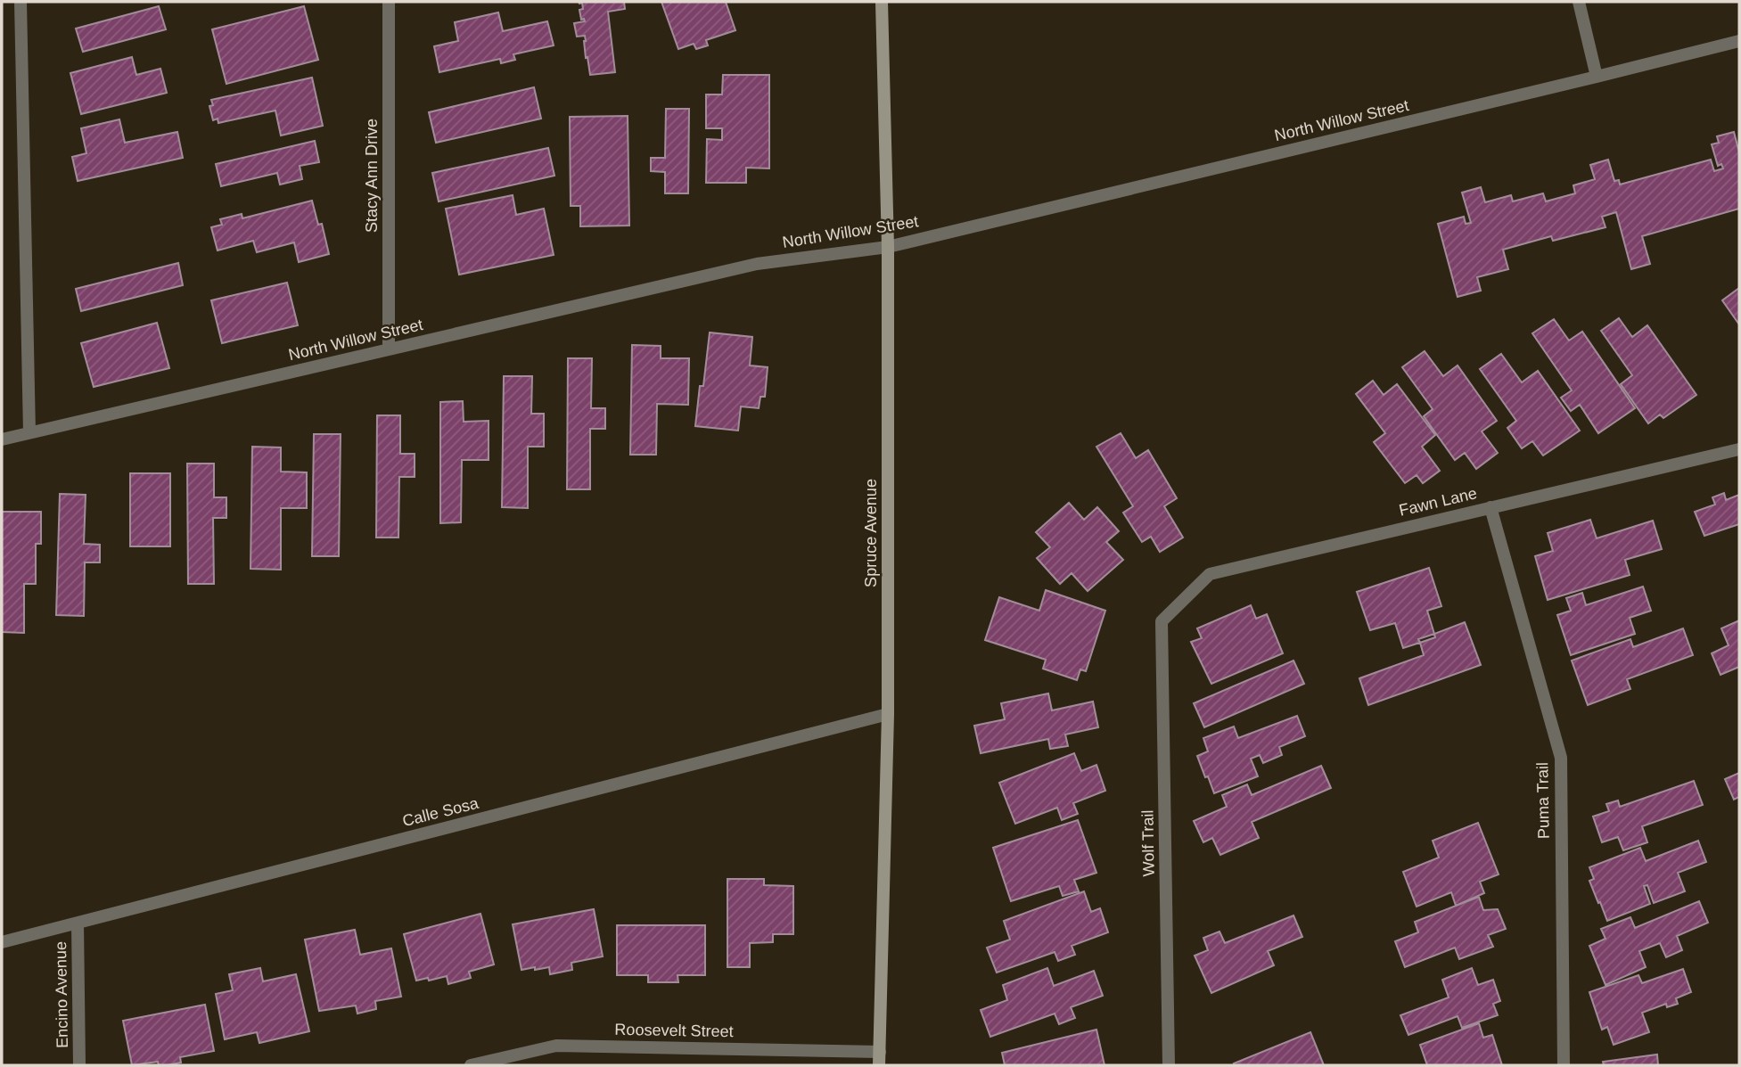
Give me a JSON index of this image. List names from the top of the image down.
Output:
{
  "streets": {
    "main road": ["Spruce Avenue"],
    "street": [
      "North Willow Street",
      "Stacy Ann Drive",
      "Fawn Lane",
      "Puma Trail",
      "Calle Sosa",
      "Wolf Trail",
      "Encino Avenue",
      "Roosevelt Street"
    ]
  },
  "crossings": [
    ["North Willow Street", "Stacy Ann Drive"],
    ["North Willow Street", "Spruce Avenue"],
    ["Fawn Lane", "Puma Trail"],
    ["Fawn Lane", "Wolf Trail"],
    ["Spruce Avenue", "Calle Sosa"],
    ["Spruce Avenue", "Roosevelt Street"],
    ["Calle Sosa", "Encino Avenue"]
  ]
}
